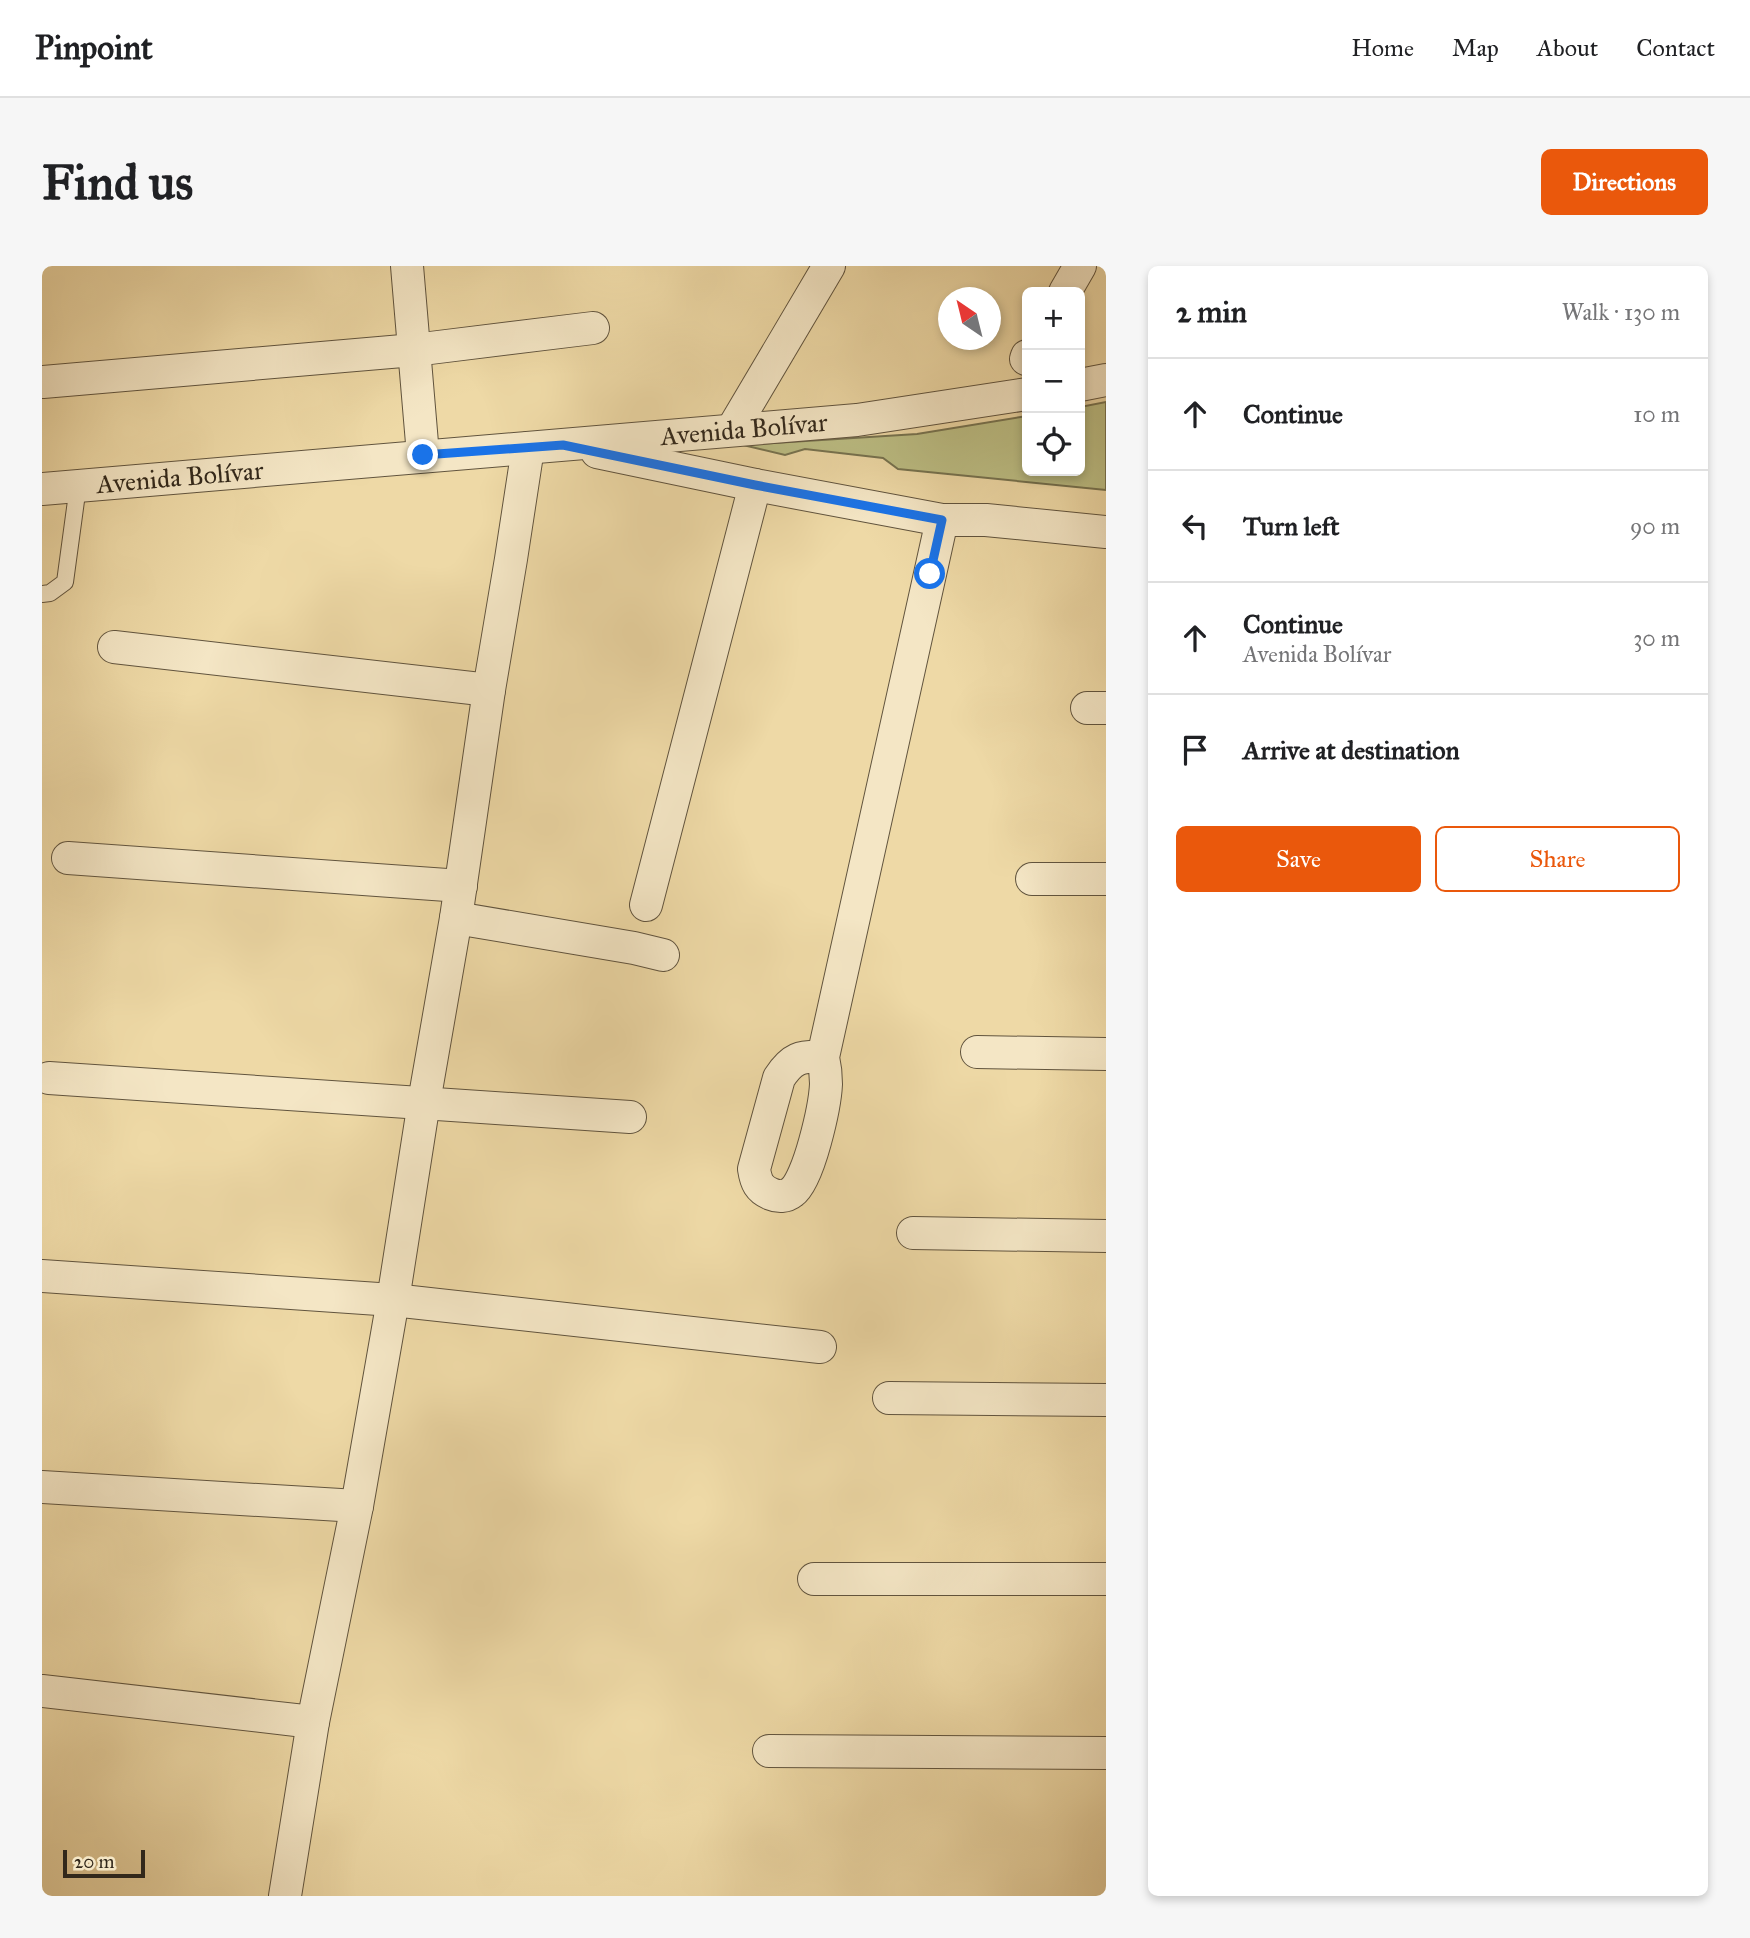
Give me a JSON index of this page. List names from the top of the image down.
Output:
{
  "streets": {
    "street": ["Avenida Bolívar"]
  },
  "scale_bar": "20 m",
  "north": "top left",
  "page": {
    "header": "Pinpoint",
    "nav": [
      "Home",
      "Map",
      "About",
      "Contact"
    ],
    "buttons": [
      "Directions",
      ["Save", "Share"]
    ],
    "title": "Find us",
    "heading": ["2 min", "Walk · 130 m"],
    "map_buttons": ["+", "−"],
    "list": [
      ["Continue", "10 m"],
      ["Turn left", "90 m"],
      ["Continue", "Avenida Bolívar", "30 m"],
      "Arrive at destination"
    ],
    "scale": "20 m"
  }
}
